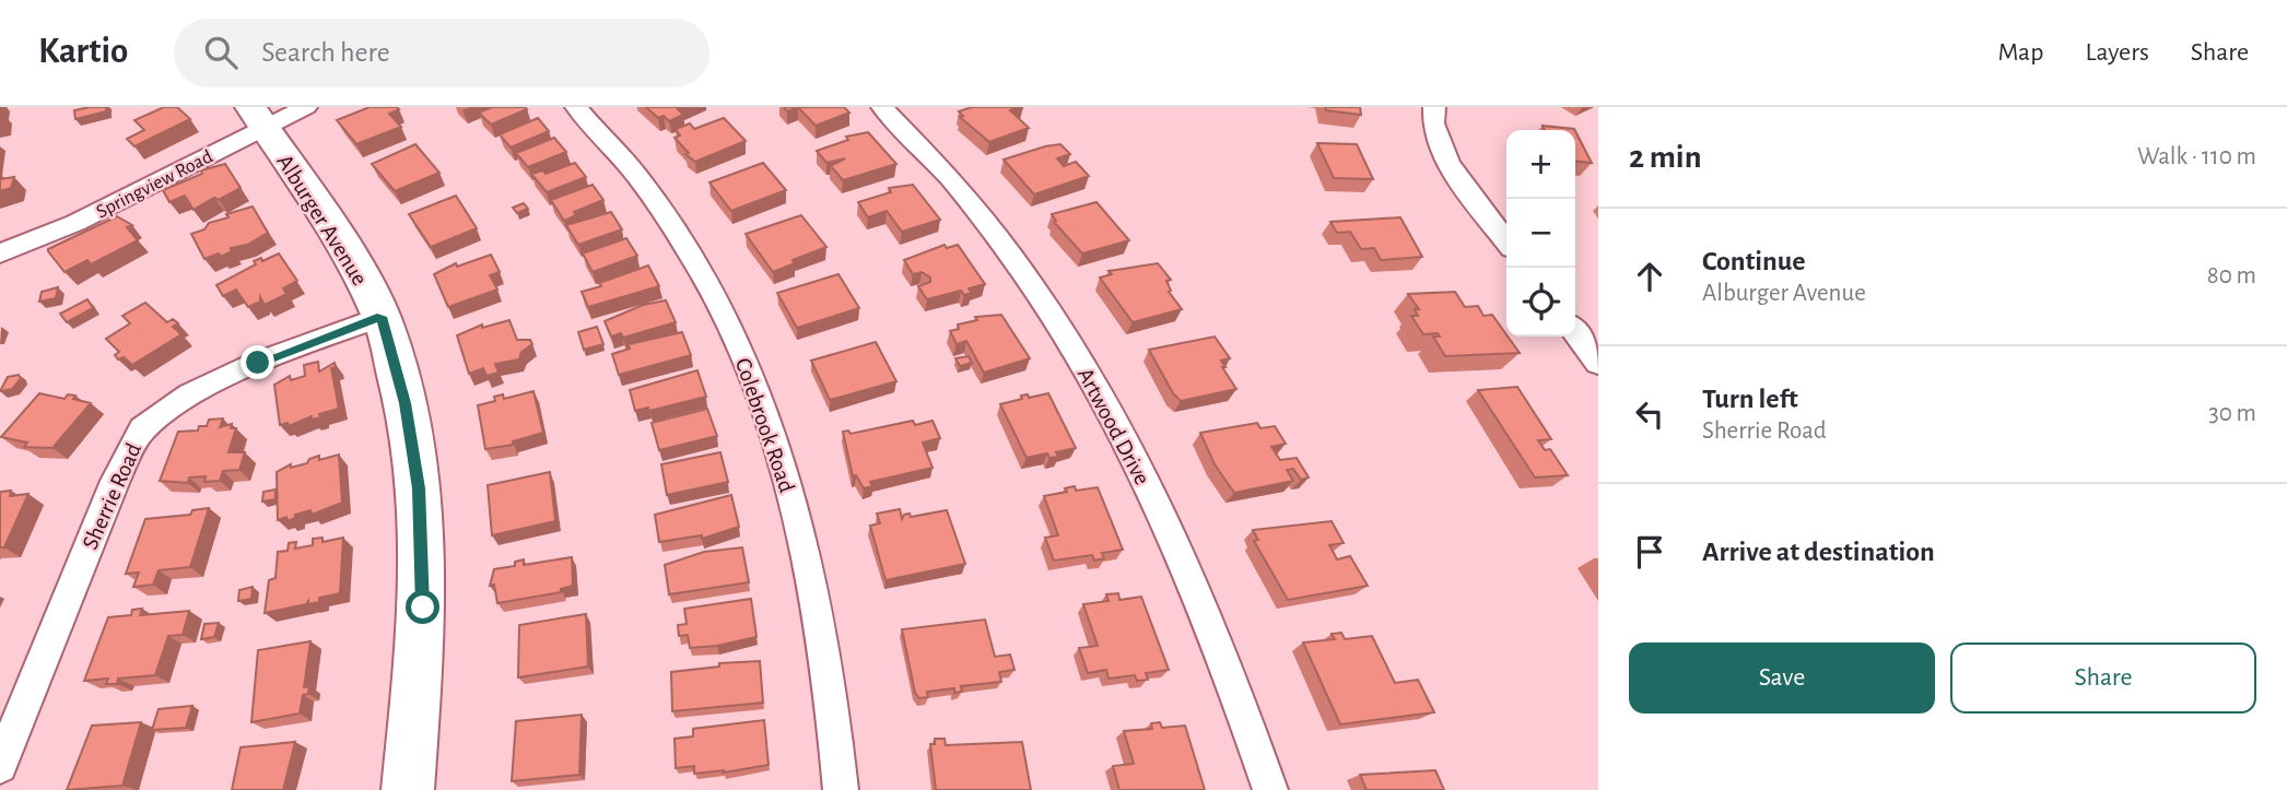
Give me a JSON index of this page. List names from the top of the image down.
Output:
{
  "streets": {
    "street": [
      "Springview Road",
      "Alburger Avenue",
      "Colebrook Road",
      "Artwood Drive",
      "Sherrie Road"
    ]
  },
  "crossings": [
    ["Springview Road", "Alburger Avenue"],
    ["Alburger Avenue", "Sherrie Road"]
  ],
  "page": {
    "header": "Kartio",
    "search": "Search here",
    "nav": ["Map", "Layers", "Share"],
    "heading": ["2 min", "Walk · 110 m"],
    "map_buttons": ["+", "−"],
    "list": [
      ["Continue", "Alburger Avenue", "80 m"],
      ["Turn left", "Sherrie Road", "30 m"],
      "Arrive at destination"
    ],
    "buttons": ["Save", "Share"]
  }
}
